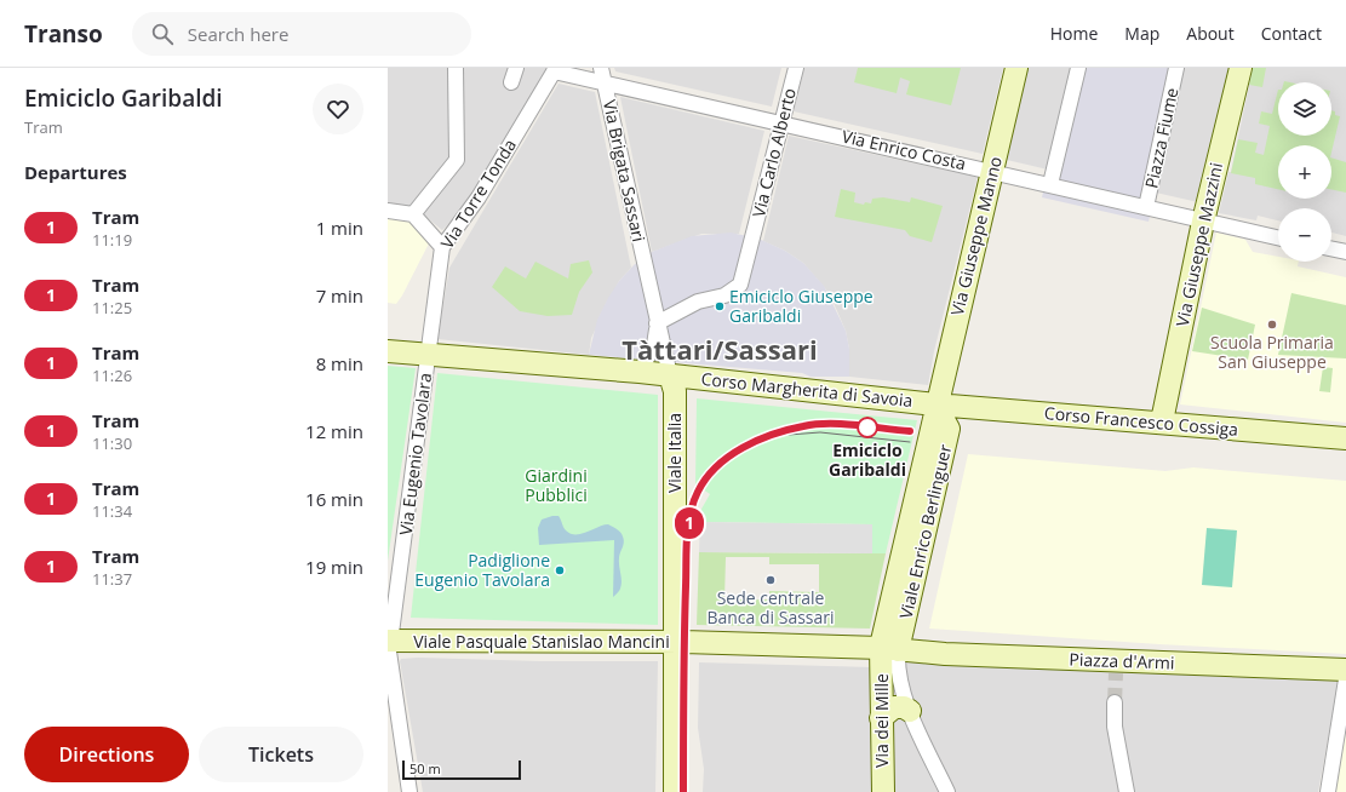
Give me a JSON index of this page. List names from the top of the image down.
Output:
{
  "streets": {
    "main road": [
      "Via Giuseppe Manno",
      "Via Giuseppe Mazzini",
      "Corso Margherita di Savoia",
      "Corso Francesco Cossiga",
      "Viale Italia",
      "Viale Enrico Berlinguer",
      "Viale Pasquale Stanislao Mancini",
      "Piazza d'Armi",
      "Via dei Mille"
    ],
    "street": [
      "Piazza Fiume",
      "Via Enrico Costa",
      "Via Carlo Alberto",
      "Via Brigata Sassari",
      "Via Torre Tonda",
      "Via Eugenio Tavolara"
    ]
  },
  "crossings": [
    ["Piazza Fiume", "Via Enrico Costa"],
    ["Via Enrico Costa", "Via Carlo Alberto"],
    ["Via Enrico Costa", "Via Brigata Sassari"],
    ["Via Enrico Costa", "Via Giuseppe Manno"],
    ["Via Enrico Costa", "Via Giuseppe Mazzini"],
    ["Via Carlo Alberto", "Via Brigata Sassari"],
    ["Via Brigata Sassari", "Via Torre Tonda"],
    ["Via Torre Tonda", "Corso Margherita di Savoia"],
    ["Via Torre Tonda", "Via Eugenio Tavolara"],
    ["Via Giuseppe Manno", "Corso Margherita di Savoia"],
    ["Via Giuseppe Manno", "Corso Francesco Cossiga"],
    ["Via Giuseppe Manno", "Viale Enrico Berlinguer"],
    ["Via Giuseppe Mazzini", "Corso Francesco Cossiga"],
    ["Corso Margherita di Savoia", "Corso Francesco Cossiga"],
    ["Corso Margherita di Savoia", "Viale Italia"],
    ["Corso Margherita di Savoia", "Via Eugenio Tavolara"],
    ["Corso Margherita di Savoia", "Viale Enrico Berlinguer"],
    ["Corso Francesco Cossiga", "Viale Enrico Berlinguer"],
    ["Viale Italia", "Viale Pasquale Stanislao Mancini"],
    ["Via Eugenio Tavolara", "Viale Pasquale Stanislao Mancini"],
    ["Viale Enrico Berlinguer", "Viale Pasquale Stanislao Mancini"],
    ["Viale Enrico Berlinguer", "Piazza d'Armi"],
    ["Viale Enrico Berlinguer", "Via dei Mille"],
    ["Viale Pasquale Stanislao Mancini", "Piazza d'Armi"],
    ["Viale Pasquale Stanislao Mancini", "Via dei Mille"],
    ["Piazza d'Armi", "Via dei Mille"]
  ],
  "districts": ["Tàttari/Sassari"],
  "parks": ["Giardini Pubblici"],
  "places": [
    "Emiciclo Giuseppe Garibaldi",
    "Scuola Primaria San Giuseppe",
    "Emiciclo Garibaldi",
    "Padiglione Eugenio Tavolara",
    "Sede centrale Banca di Sassari"
  ],
  "lines": ["tram line 1"],
  "scale_bar": "50 m",
  "page": {
    "header": "Transo",
    "search": "Search here",
    "nav": [
      "Home",
      "Map",
      "About",
      "Contact"
    ],
    "heading": [
      ["Emiciclo Garibaldi", "Tram"],
      "Departures"
    ],
    "on_map": "1",
    "map_buttons": ["+", "−"],
    "list": [
      {
        "mark": "1",
        "name": "Tram",
        "note": "11:19",
        "value": "1 min"
      },
      {
        "mark": "1",
        "name": "Tram",
        "note": "11:25",
        "value": "7 min"
      },
      {
        "mark": "1",
        "name": "Tram",
        "note": "11:26",
        "value": "8 min"
      },
      {
        "mark": "1",
        "name": "Tram",
        "note": "11:30",
        "value": "12 min"
      },
      {
        "mark": "1",
        "name": "Tram",
        "note": "11:34",
        "value": "16 min"
      },
      {
        "mark": "1",
        "name": "Tram",
        "note": "11:37",
        "value": "19 min"
      }
    ],
    "buttons": ["Directions", "Tickets"],
    "scale": "50 m"
  }
}
